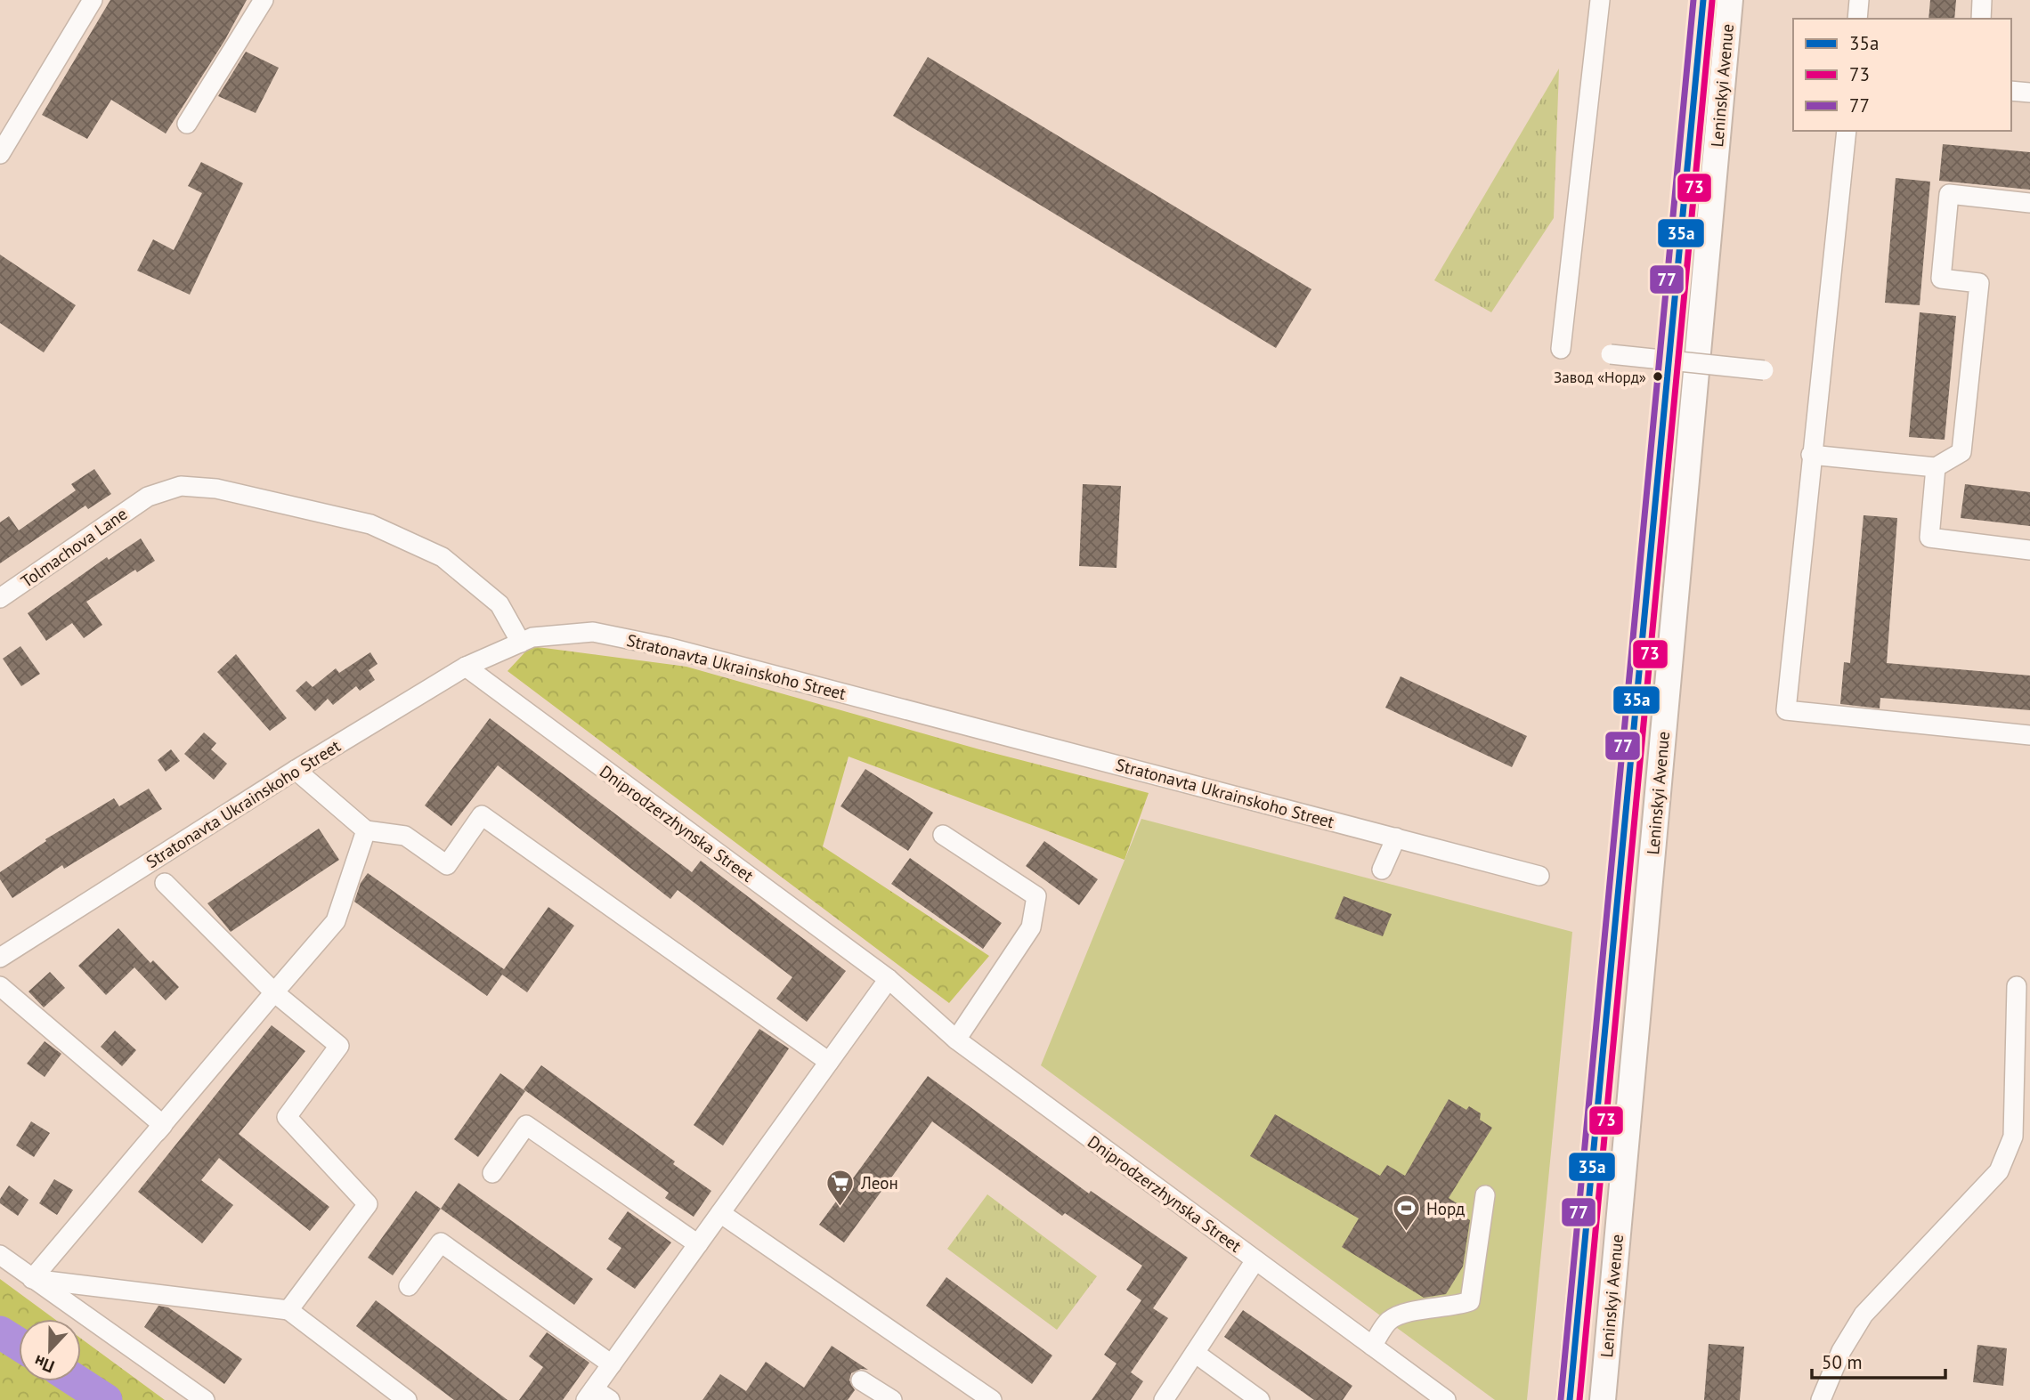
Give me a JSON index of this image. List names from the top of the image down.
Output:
{
  "streets": {
    "main road": ["Leninskyi Avenue"],
    "street": ["Tolmachova Lane", "Stratonavta Ukrainskoho Street", "Dniprodzerzhynska Street"]
  },
  "crossings": [
    ["Tolmachova Lane", "Stratonavta Ukrainskoho Street"],
    ["Stratonavta Ukrainskoho Street", "Dniprodzerzhynska Street"]
  ],
  "places": {
    "other": ["Завод «Норд»"],
    "supermarket": ["Леон"],
    "sports": ["Норд"]
  },
  "lines": ["transit line 35а", "transit line 77", "transit line 73"],
  "legend": ["35а", "73", "77"],
  "scale_bar": "50 m",
  "north": "bottom"
}
